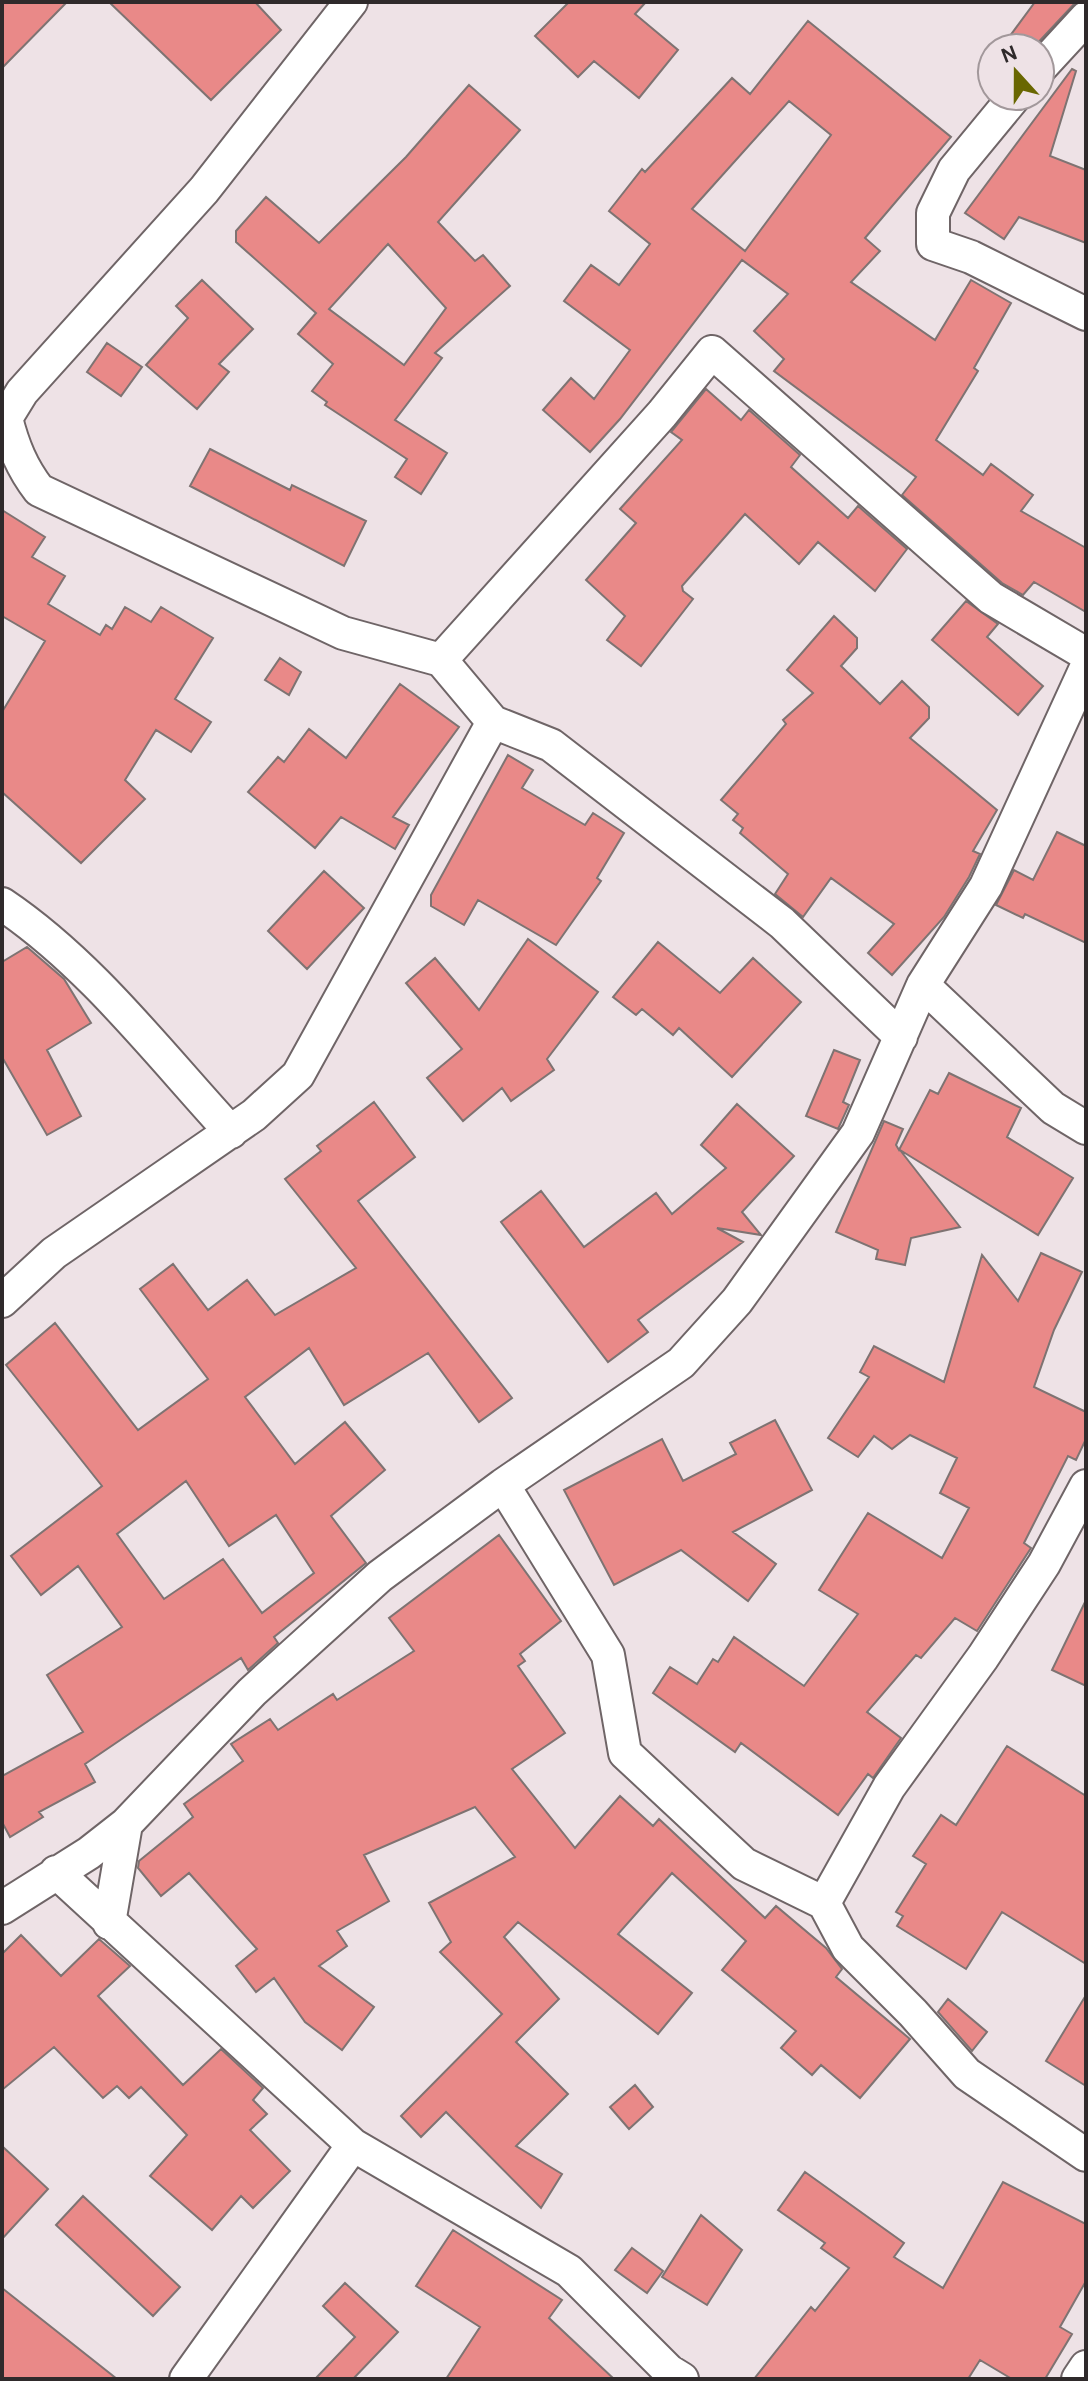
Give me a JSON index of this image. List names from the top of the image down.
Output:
{
  "north": "top"
}
